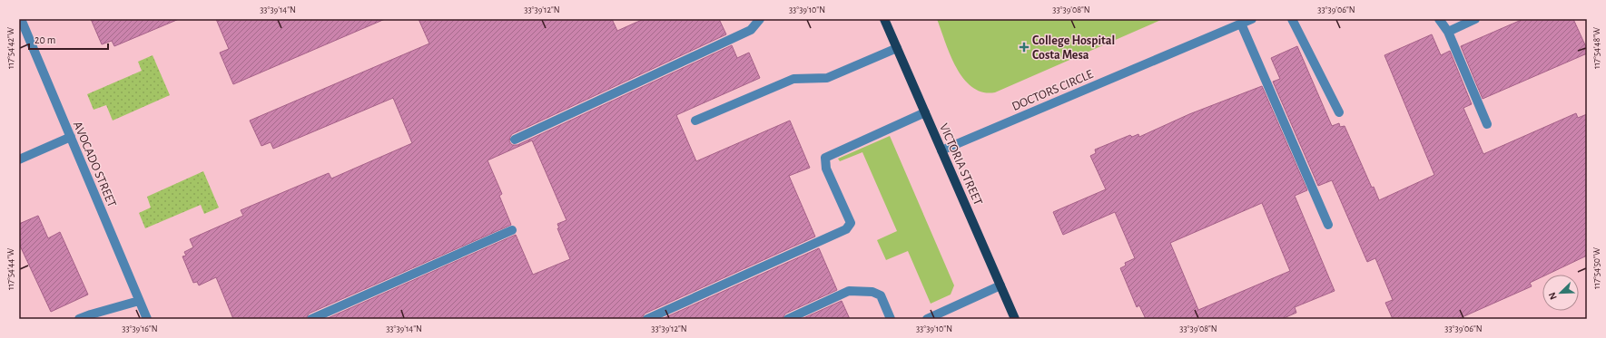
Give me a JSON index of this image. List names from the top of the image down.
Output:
{
  "streets": {
    "main road": ["VICTORIA STREET"],
    "street": ["DOCTORS CIRCLE", "AVOCADO STREET"]
  },
  "crossings": [
    ["DOCTORS CIRCLE", "VICTORIA STREET"]
  ],
  "places": {
    "health": ["College Hospital Costa Mesa"]
  },
  "scale_bar": "20 m",
  "north": "bottom left",
  "coordinates": [
    "33°39'14\"N",
    "33°39'12\"N",
    "33°39'10\"N",
    "33°39'08\"N",
    "33°39'06\"N",
    "117°54'48\"W",
    "117°54'42\"W",
    "117°54'50\"W",
    "117°54'44\"W",
    "33°39'16\"N"
  ]
}
